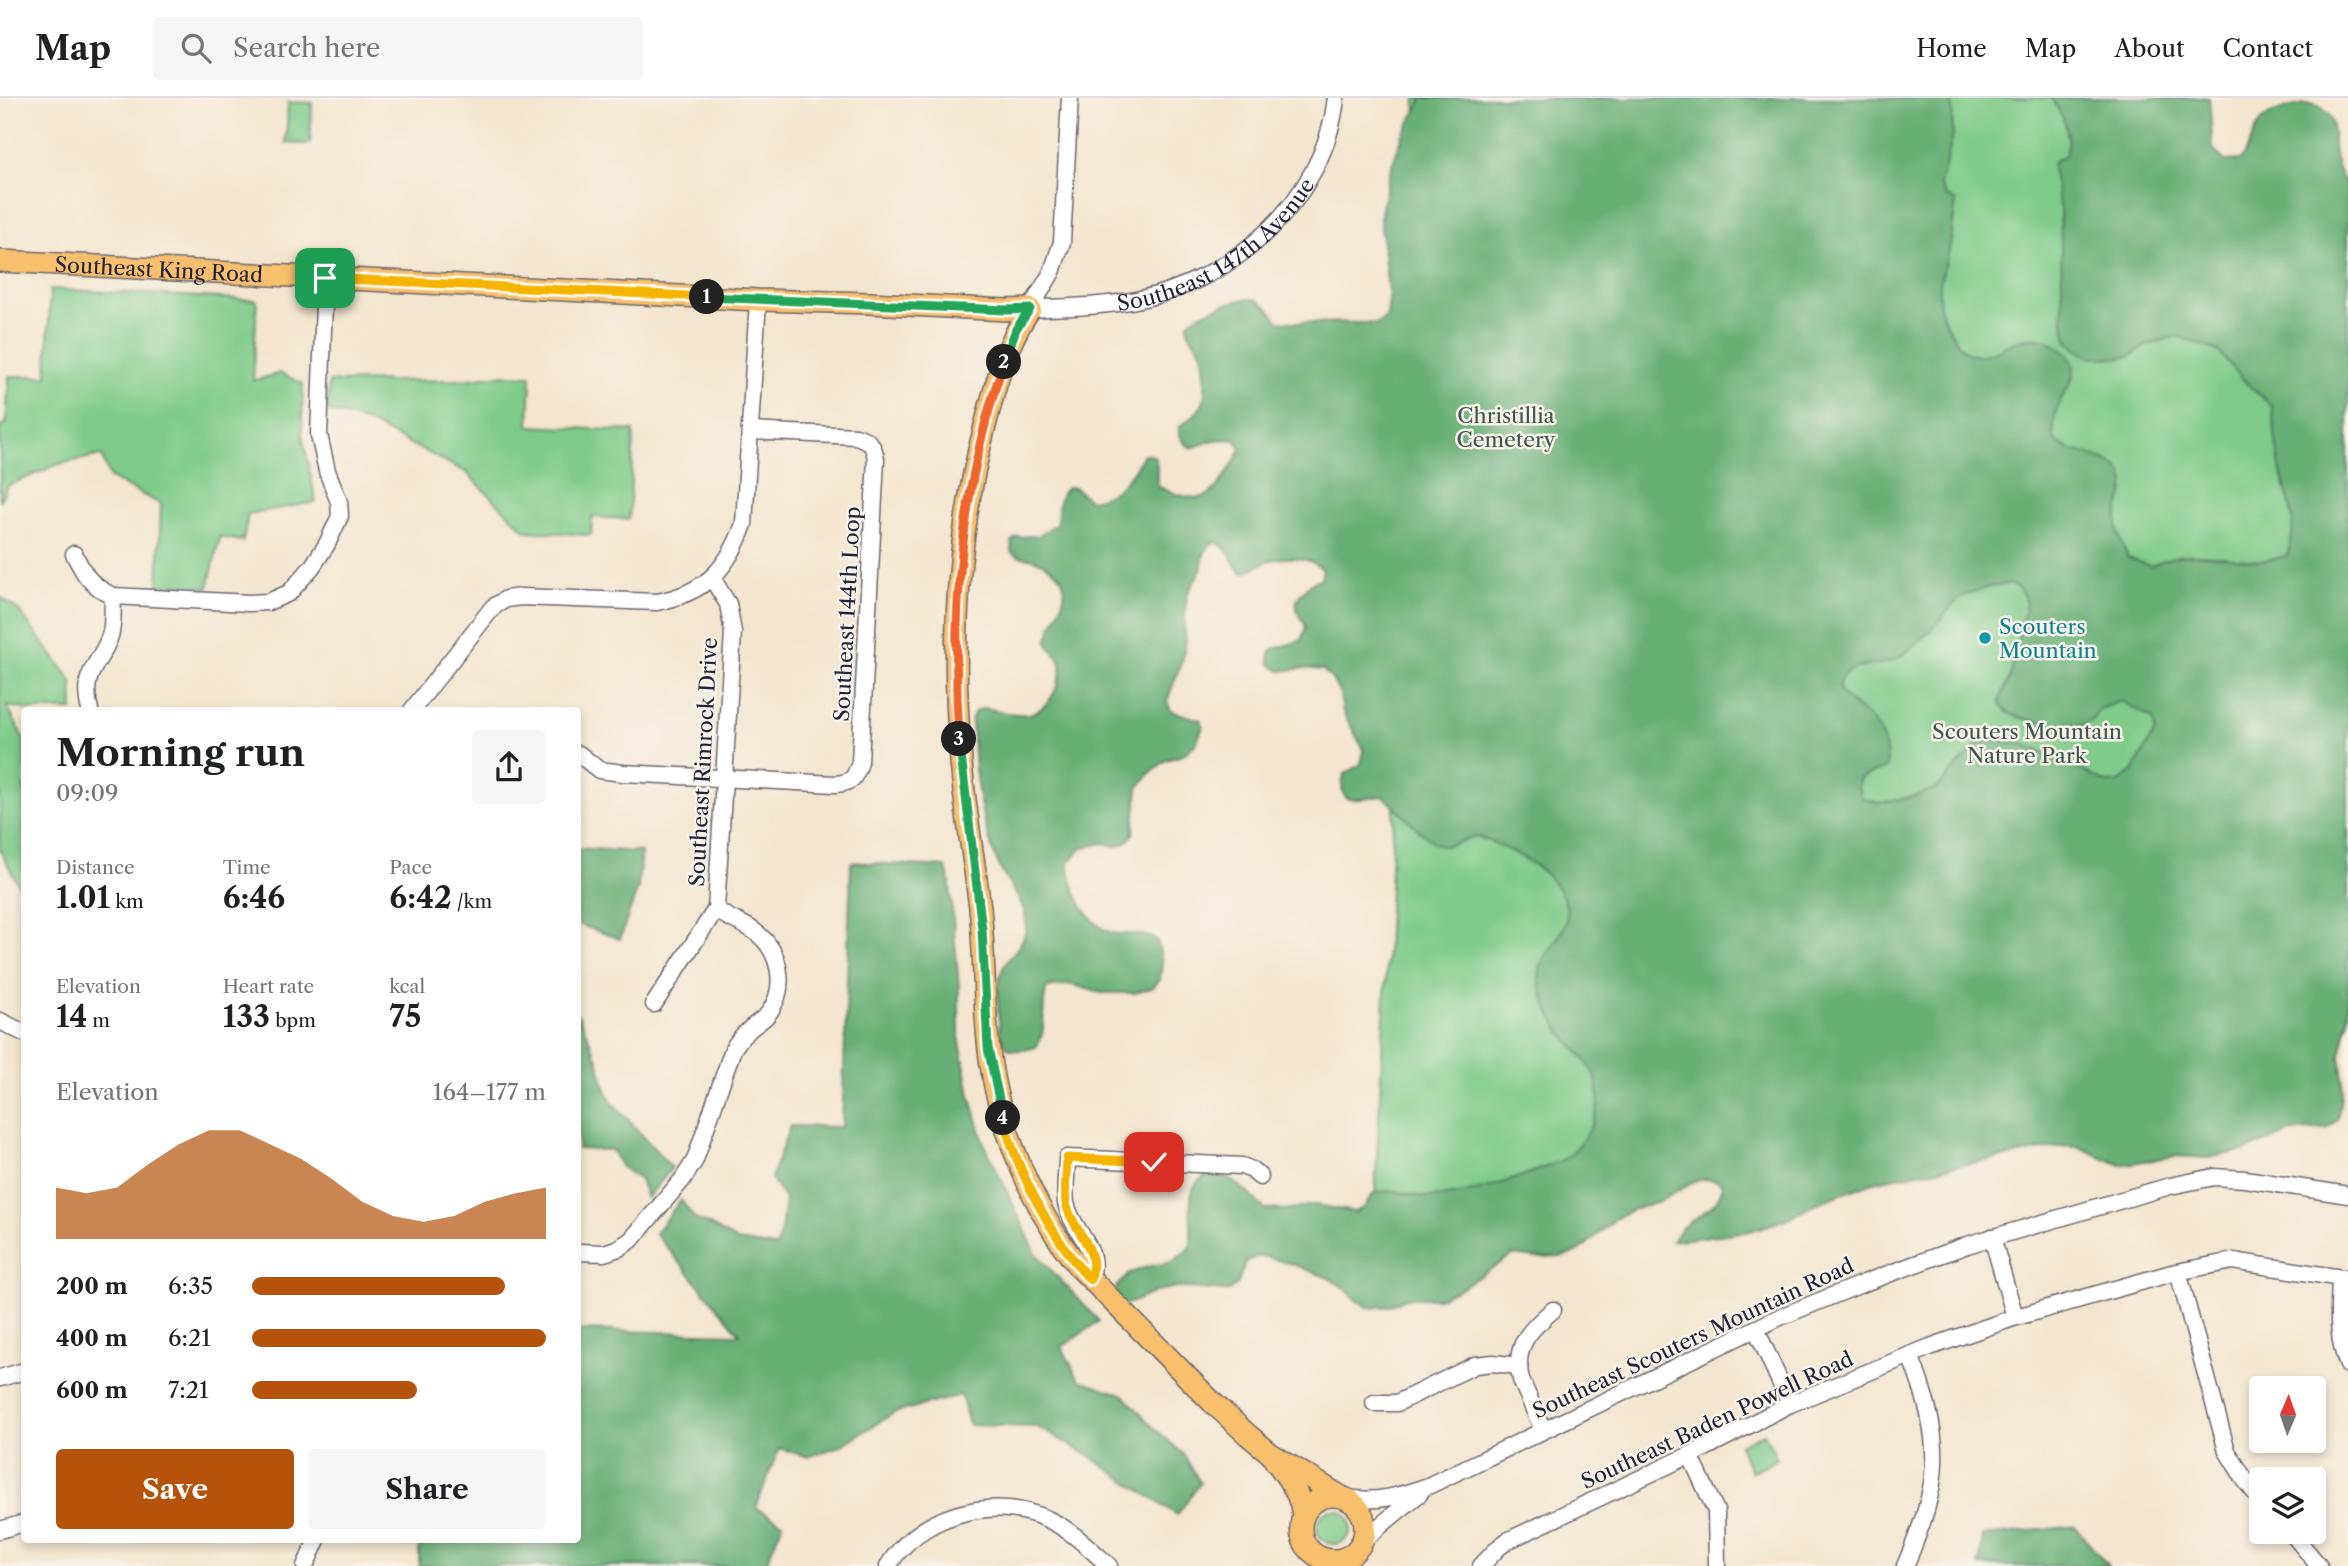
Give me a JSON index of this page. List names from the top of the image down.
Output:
{
  "streets": {
    "main road": ["Southeast King Road"],
    "street": [
      "Southeast 147th Avenue",
      "Southeast 144th Loop",
      "Southeast Rimrock Drive",
      "Southeast Scouters Mountain Road",
      "Southeast Baden Powell Road"
    ]
  },
  "crossings": [
    ["Southeast 147th Avenue", "Southeast King Road"],
    ["Southeast 144th Loop", "Southeast Rimrock Drive"]
  ],
  "parks": ["Christillia Cemetery", "Scouters Mountain Nature Park"],
  "places": ["Scouters Mountain"],
  "north": "top",
  "page": {
    "header": "Map",
    "search": "Search here",
    "nav": [
      "Home",
      "Map",
      "About",
      "Contact"
    ],
    "pins": [
      "1",
      "2",
      "3",
      "4"
    ],
    "heading": ["Morning run", "09:09"],
    "stats": [
      ["Distance", "1.01 km"],
      ["Time", "6:46"],
      ["Pace", "6:42 /km"],
      ["Elevation", "14 m"],
      ["Heart rate", "133 bpm"],
      ["kcal", "75"]
    ],
    "chart": ["Elevation", "164–177 m"],
    "list": [
      {
        "name": "200 m",
        "note": "6:35"
      },
      {
        "name": "400 m",
        "note": "6:21"
      },
      {
        "name": "600 m",
        "note": "7:21"
      }
    ],
    "buttons": ["Save", "Share"]
  }
}
